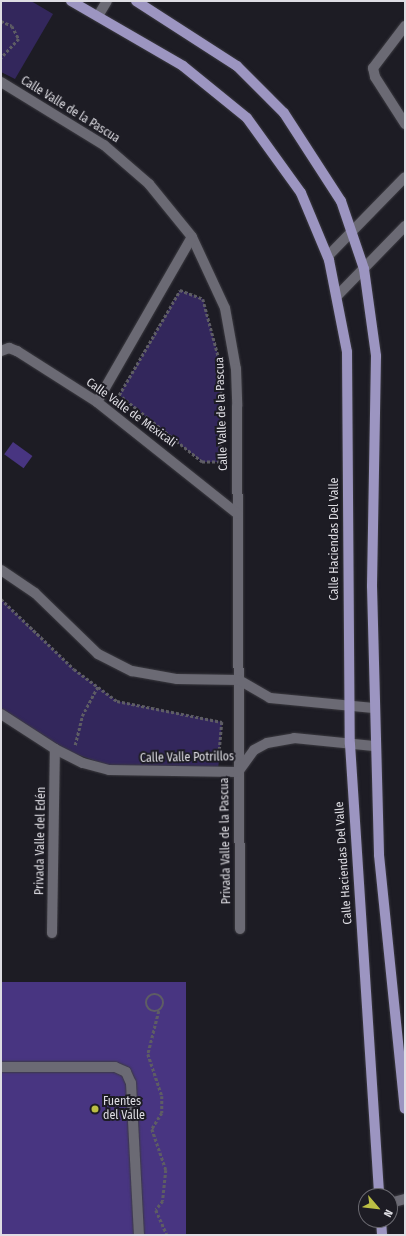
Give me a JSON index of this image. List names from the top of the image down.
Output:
{
  "streets": {
    "main road": ["Calle Haciendas Del Valle"],
    "street": [
      "Calle Valle de la Pascua",
      "Calle Valle de Mexicali",
      "Calle Valle Potrillos",
      "Privada Valle del Edén",
      "Privada Valle de la Pascua"
    ]
  },
  "crossings": [
    ["Calle Valle de la Pascua", "Calle Valle de Mexicali"],
    ["Calle Valle de la Pascua", "Privada Valle de la Pascua"],
    ["Calle Haciendas Del Valle", "Calle Valle Potrillos"],
    ["Calle Valle Potrillos", "Privada Valle del Edén"],
    ["Calle Valle Potrillos", "Privada Valle de la Pascua"]
  ],
  "places": ["Fuentes del Valle"],
  "north": "bottom right"
}
